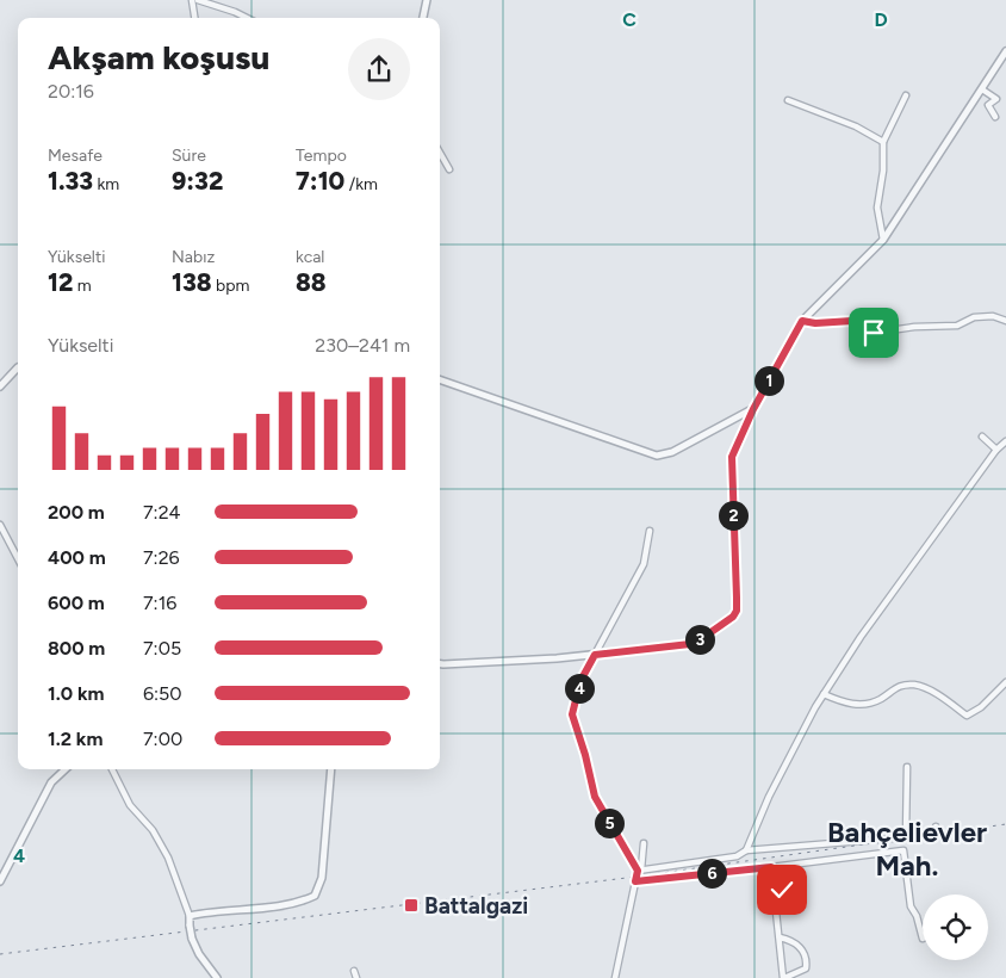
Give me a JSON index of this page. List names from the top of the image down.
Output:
{
  "districts": ["Bahçelievler Mah."],
  "places": {
    "transit": ["Battalgazi"]
  },
  "page": {
    "heading": ["Akşam koşusu", "20:16"],
    "stats": [
      ["Mesafe", "1.33 km"],
      ["Süre", "9:32"],
      ["Tempo", "7:10 /km"],
      ["Yükselti", "12 m"],
      ["Nabız", "138 bpm"],
      ["kcal", "88"]
    ],
    "chart": ["Yükselti", "230–241 m"],
    "pins": [
      "1",
      "2",
      "3",
      "4",
      "5",
      "6"
    ],
    "list": [
      {
        "name": "200 m",
        "note": "7:24"
      },
      {
        "name": "400 m",
        "note": "7:26"
      },
      {
        "name": "600 m",
        "note": "7:16"
      },
      {
        "name": "800 m",
        "note": "7:05"
      },
      {
        "name": "1.0 km",
        "note": "6:50"
      },
      {
        "name": "1.2 km",
        "note": "7:00"
      }
    ]
  },
  "grid": {
    "columns": ["C", "D"],
    "rows": ["4"]
  }
}
